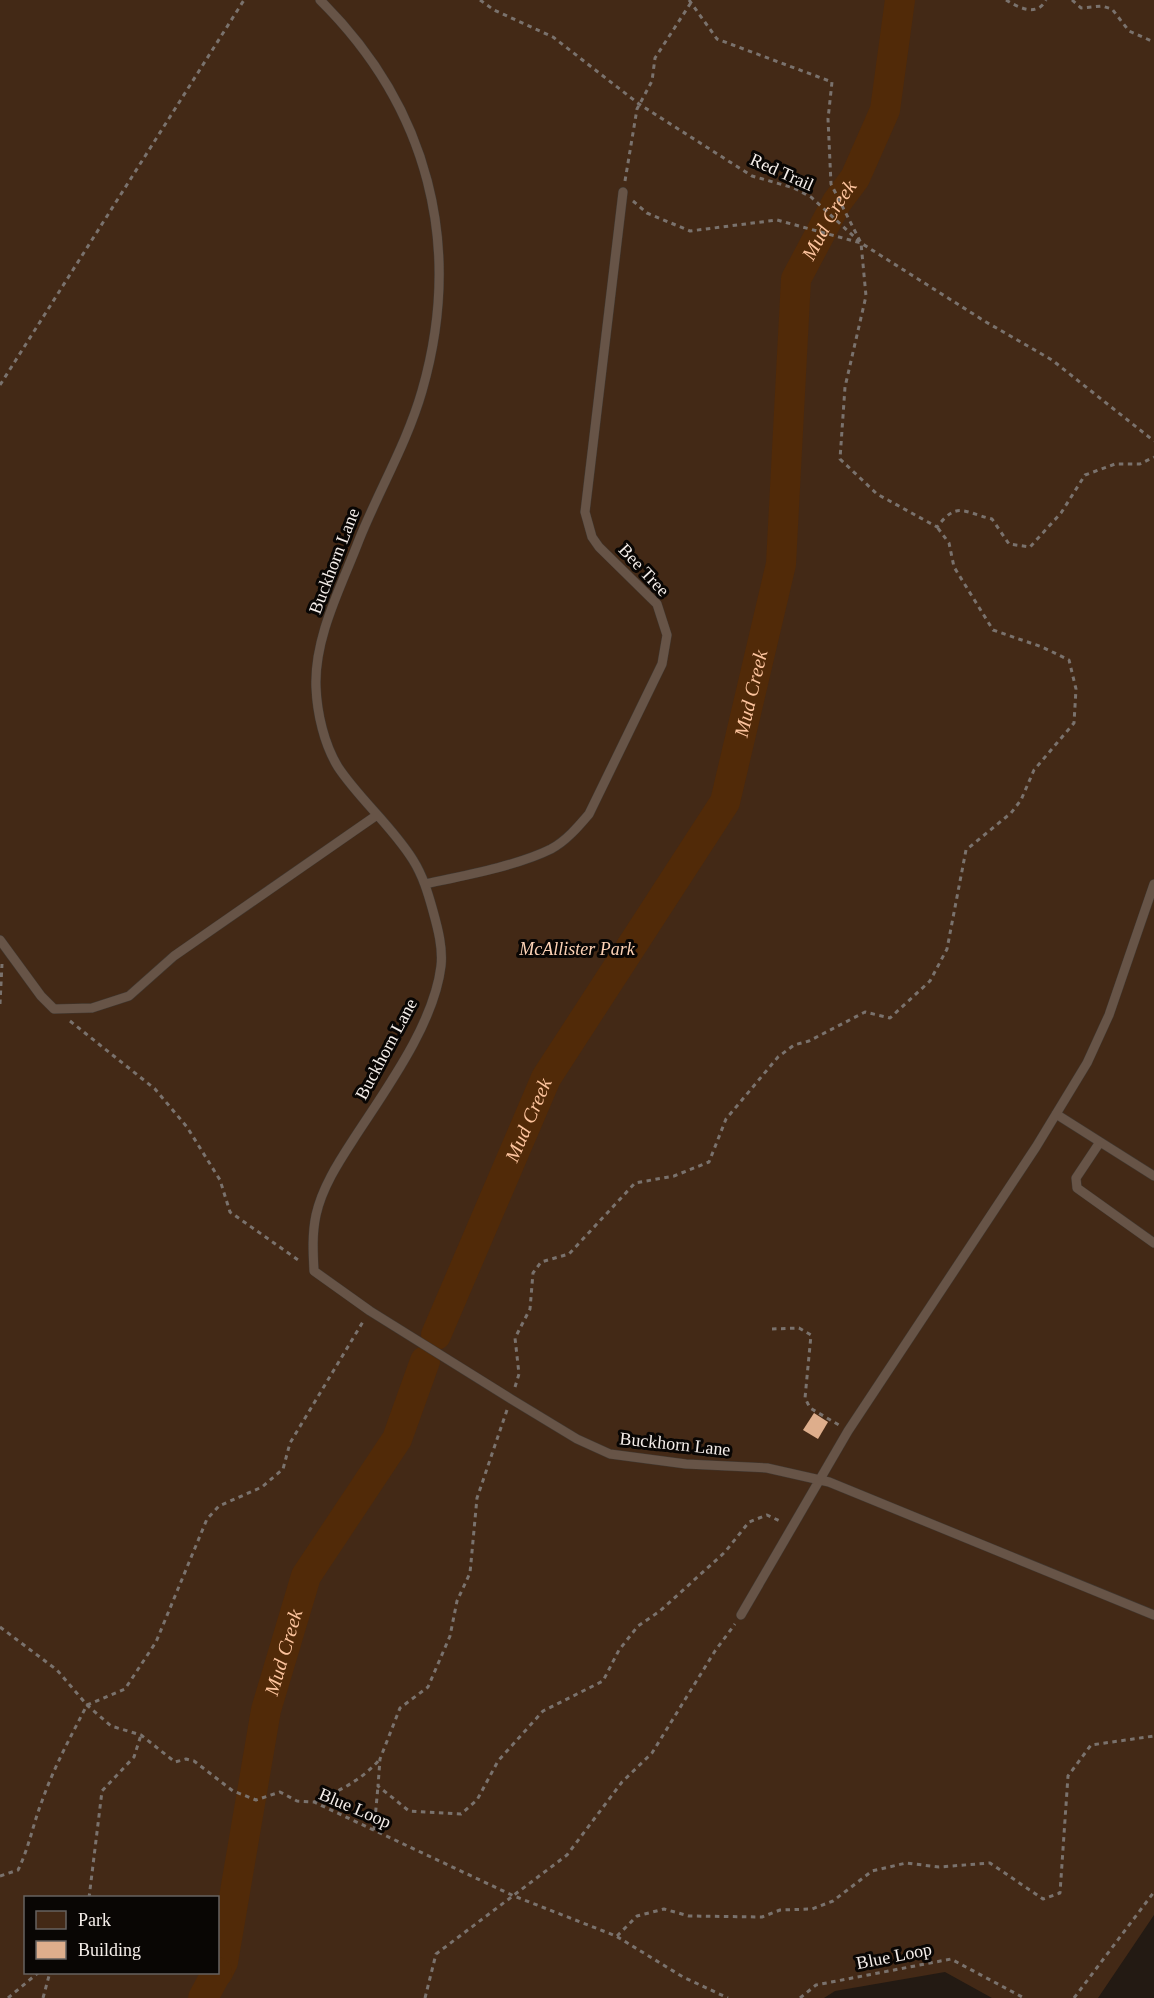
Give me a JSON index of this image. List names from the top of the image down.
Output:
{
  "streets": {
    "lane": ["Buckhorn Lane", "Bee Tree"],
    "path": ["Red Trail", "Blue Loop"]
  },
  "crossings": [
    ["Buckhorn Lane", "Bee Tree"]
  ],
  "water": ["Mud Creek"],
  "parks": ["McAllister Park"],
  "legend": ["Park", "Building"]
}
